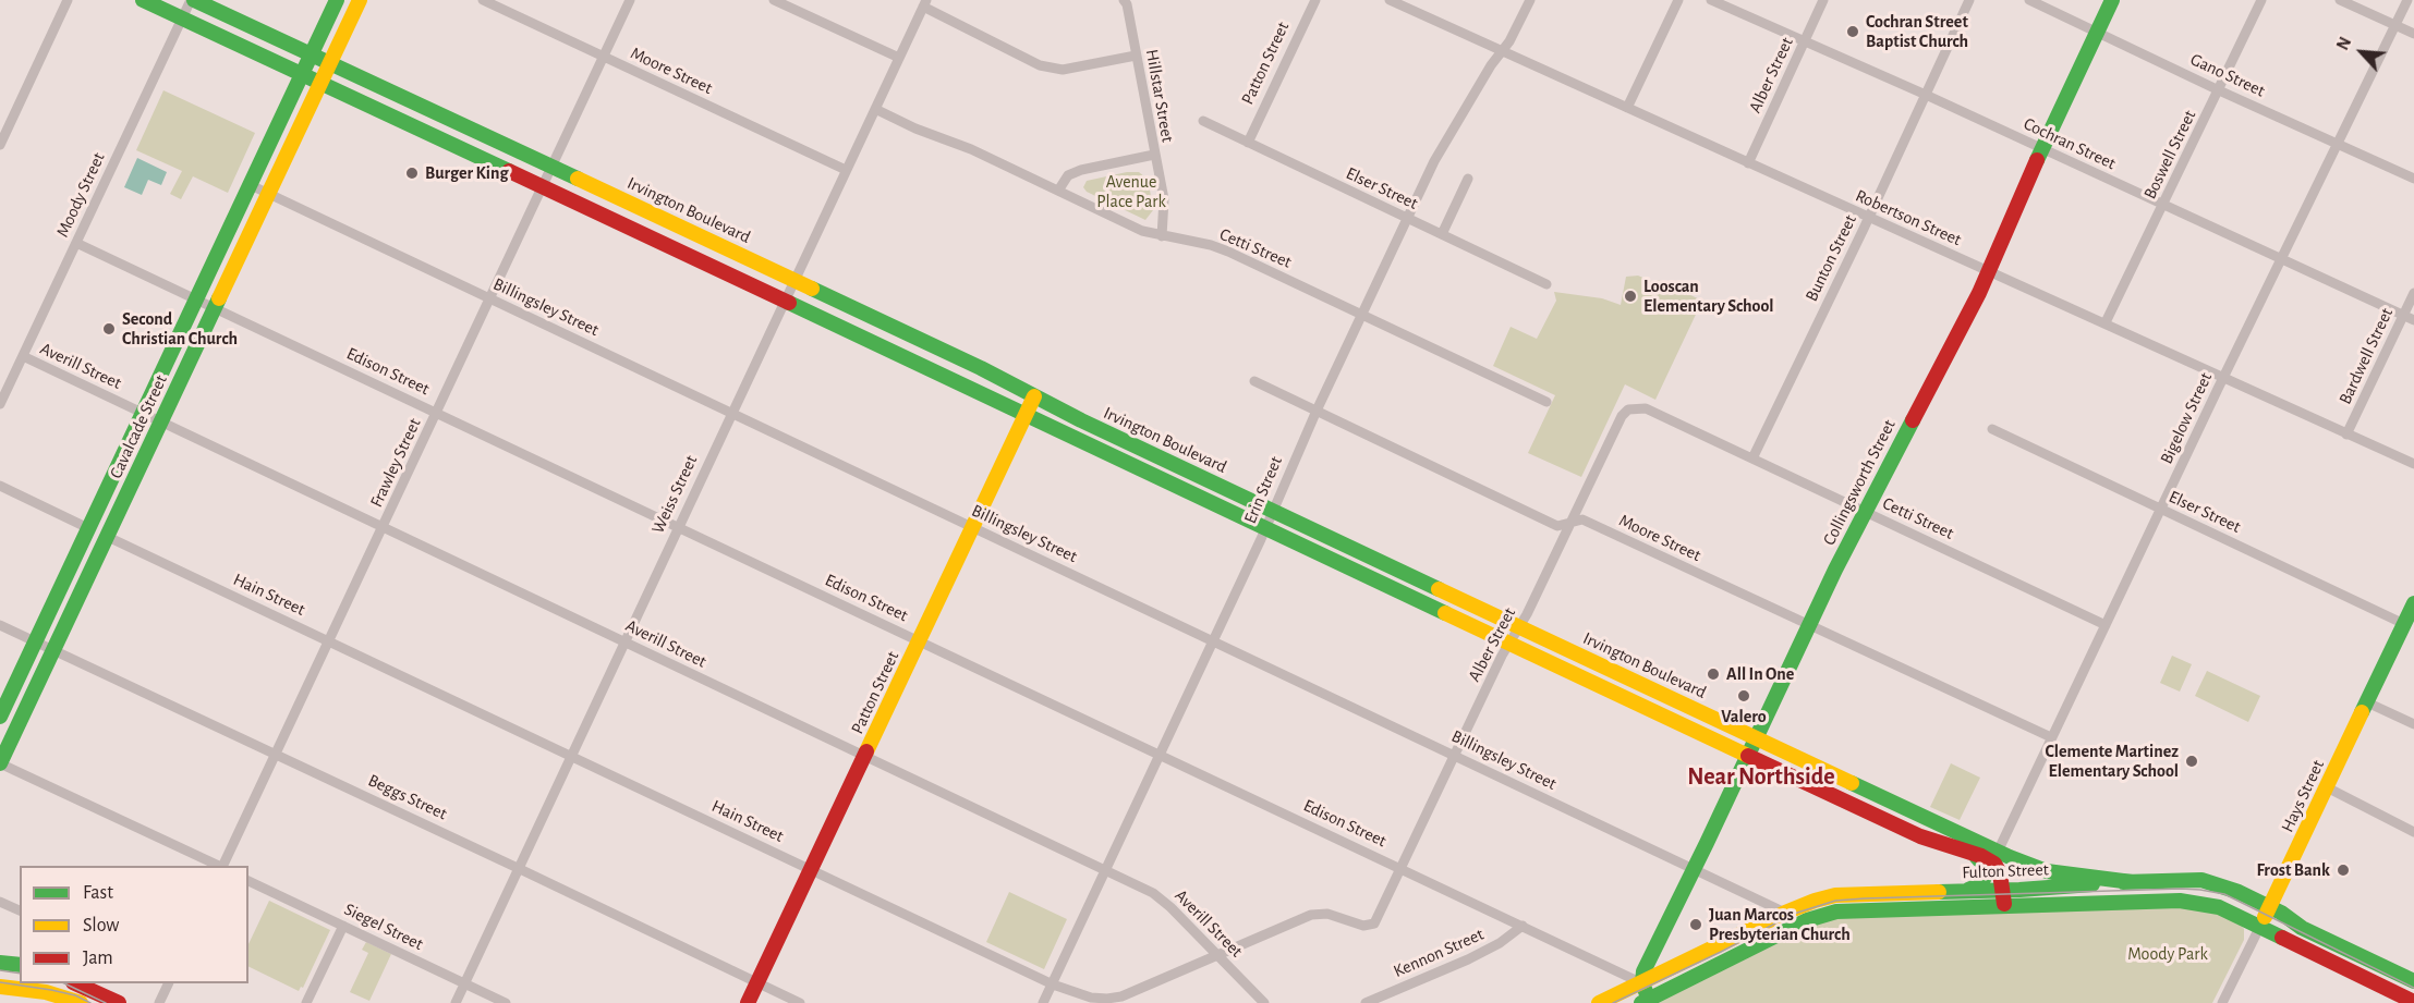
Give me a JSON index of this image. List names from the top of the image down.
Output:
{
  "streets": {
    "main road": [
      "Patton Street",
      "Irvington Boulevard",
      "Cavalcade Street",
      "Collingsworth Street",
      "Hays Street",
      "Fulton Street"
    ],
    "street": [
      "Moore Street",
      "Alber Street",
      "Gano Street",
      "Hillstar Street",
      "Cochran Street",
      "Boswell Street",
      "Elser Street",
      "Moody Street",
      "Robertson Street",
      "Cetti Street",
      "Bunton Street",
      "Billingsley Street",
      "Bardwell Street",
      "Averill Street",
      "Edison Street",
      "Bigelow Street",
      "Frawley Street",
      "Erin Street",
      "Weiss Street",
      "Hain Street",
      "Beggs Street",
      "Siegel Street",
      "Kennon Street"
    ]
  },
  "crossings": [
    ["Patton Street", "Elser Street"],
    ["Patton Street", "Irvington Boulevard"],
    ["Patton Street", "Billingsley Street"],
    ["Patton Street", "Averill Street"],
    ["Patton Street", "Edison Street"],
    ["Patton Street", "Hain Street"],
    ["Patton Street", "Beggs Street"],
    ["Moore Street", "Alber Street"],
    ["Moore Street", "Bigelow Street"],
    ["Moore Street", "Frawley Street"],
    ["Moore Street", "Collingsworth Street"],
    ["Moore Street", "Erin Street"],
    ["Moore Street", "Weiss Street"],
    ["Alber Street", "Cochran Street"],
    ["Alber Street", "Irvington Boulevard"],
    ["Alber Street", "Robertson Street"],
    ["Alber Street", "Cetti Street"],
    ["Alber Street", "Billingsley Street"],
    ["Alber Street", "Edison Street"],
    ["Alber Street", "Hain Street"],
    ["Gano Street", "Boswell Street"],
    ["Gano Street", "Bigelow Street"],
    ["Gano Street", "Collingsworth Street"],
    ["Hillstar Street", "Cetti Street"],
    ["Cochran Street", "Boswell Street"],
    ["Cochran Street", "Bunton Street"],
    ["Cochran Street", "Bardwell Street"],
    ["Cochran Street", "Bigelow Street"],
    ["Cochran Street", "Collingsworth Street"],
    ["Boswell Street", "Robertson Street"],
    ["Elser Street", "Bigelow Street"],
    ["Elser Street", "Erin Street"],
    ["Elser Street", "Hays Street"],
    ["Moody Street", "Irvington Boulevard"],
    ["Moody Street", "Averill Street"],
    ["Moody Street", "Edison Street"],
    ["Irvington Boulevard", "Bigelow Street"],
    ["Irvington Boulevard", "Cavalcade Street"],
    ["Irvington Boulevard", "Frawley Street"],
    ["Irvington Boulevard", "Collingsworth Street"],
    ["Irvington Boulevard", "Erin Street"],
    ["Irvington Boulevard", "Weiss Street"],
    ["Irvington Boulevard", "Fulton Street"],
    ["Robertson Street", "Bunton Street"],
    ["Robertson Street", "Bardwell Street"],
    ["Robertson Street", "Bigelow Street"],
    ["Robertson Street", "Collingsworth Street"],
    ["Robertson Street", "Erin Street"],
    ["Cetti Street", "Bunton Street"],
    ["Cetti Street", "Bigelow Street"],
    ["Cetti Street", "Collingsworth Street"],
    ["Cetti Street", "Erin Street"],
    ["Cetti Street", "Weiss Street"],
    ["Billingsley Street", "Cavalcade Street"],
    ["Billingsley Street", "Frawley Street"],
    ["Billingsley Street", "Collingsworth Street"],
    ["Billingsley Street", "Erin Street"],
    ["Billingsley Street", "Weiss Street"],
    ["Billingsley Street", "Fulton Street"],
    ["Averill Street", "Cavalcade Street"],
    ["Averill Street", "Frawley Street"],
    ["Averill Street", "Erin Street"],
    ["Averill Street", "Weiss Street"],
    ["Averill Street", "Hain Street"],
    ["Edison Street", "Cavalcade Street"],
    ["Edison Street", "Frawley Street"],
    ["Edison Street", "Collingsworth Street"],
    ["Edison Street", "Erin Street"],
    ["Edison Street", "Weiss Street"],
    ["Edison Street", "Fulton Street"],
    ["Edison Street", "Kennon Street"],
    ["Cavalcade Street", "Hain Street"],
    ["Cavalcade Street", "Beggs Street"],
    ["Frawley Street", "Hain Street"],
    ["Frawley Street", "Beggs Street"],
    ["Collingsworth Street", "Fulton Street"],
    ["Erin Street", "Hain Street"],
    ["Weiss Street", "Hain Street"],
    ["Weiss Street", "Beggs Street"],
    ["Weiss Street", "Siegel Street"],
    ["Hays Street", "Fulton Street"]
  ],
  "districts": ["Near Northside"],
  "parks": ["Avenue Place Park", "Moody Park"],
  "places": [
    "Cochran Street Baptist Church",
    "Burger King",
    "Looscan Elementary School",
    "Second Christian Church",
    "All In One",
    "Valero",
    "Clemente Martinez Elementary School",
    "Frost Bank",
    "Juan Marcos Presbyterian Church"
  ],
  "legend": ["Fast", "Slow", "Jam"],
  "north": "top left"
}
